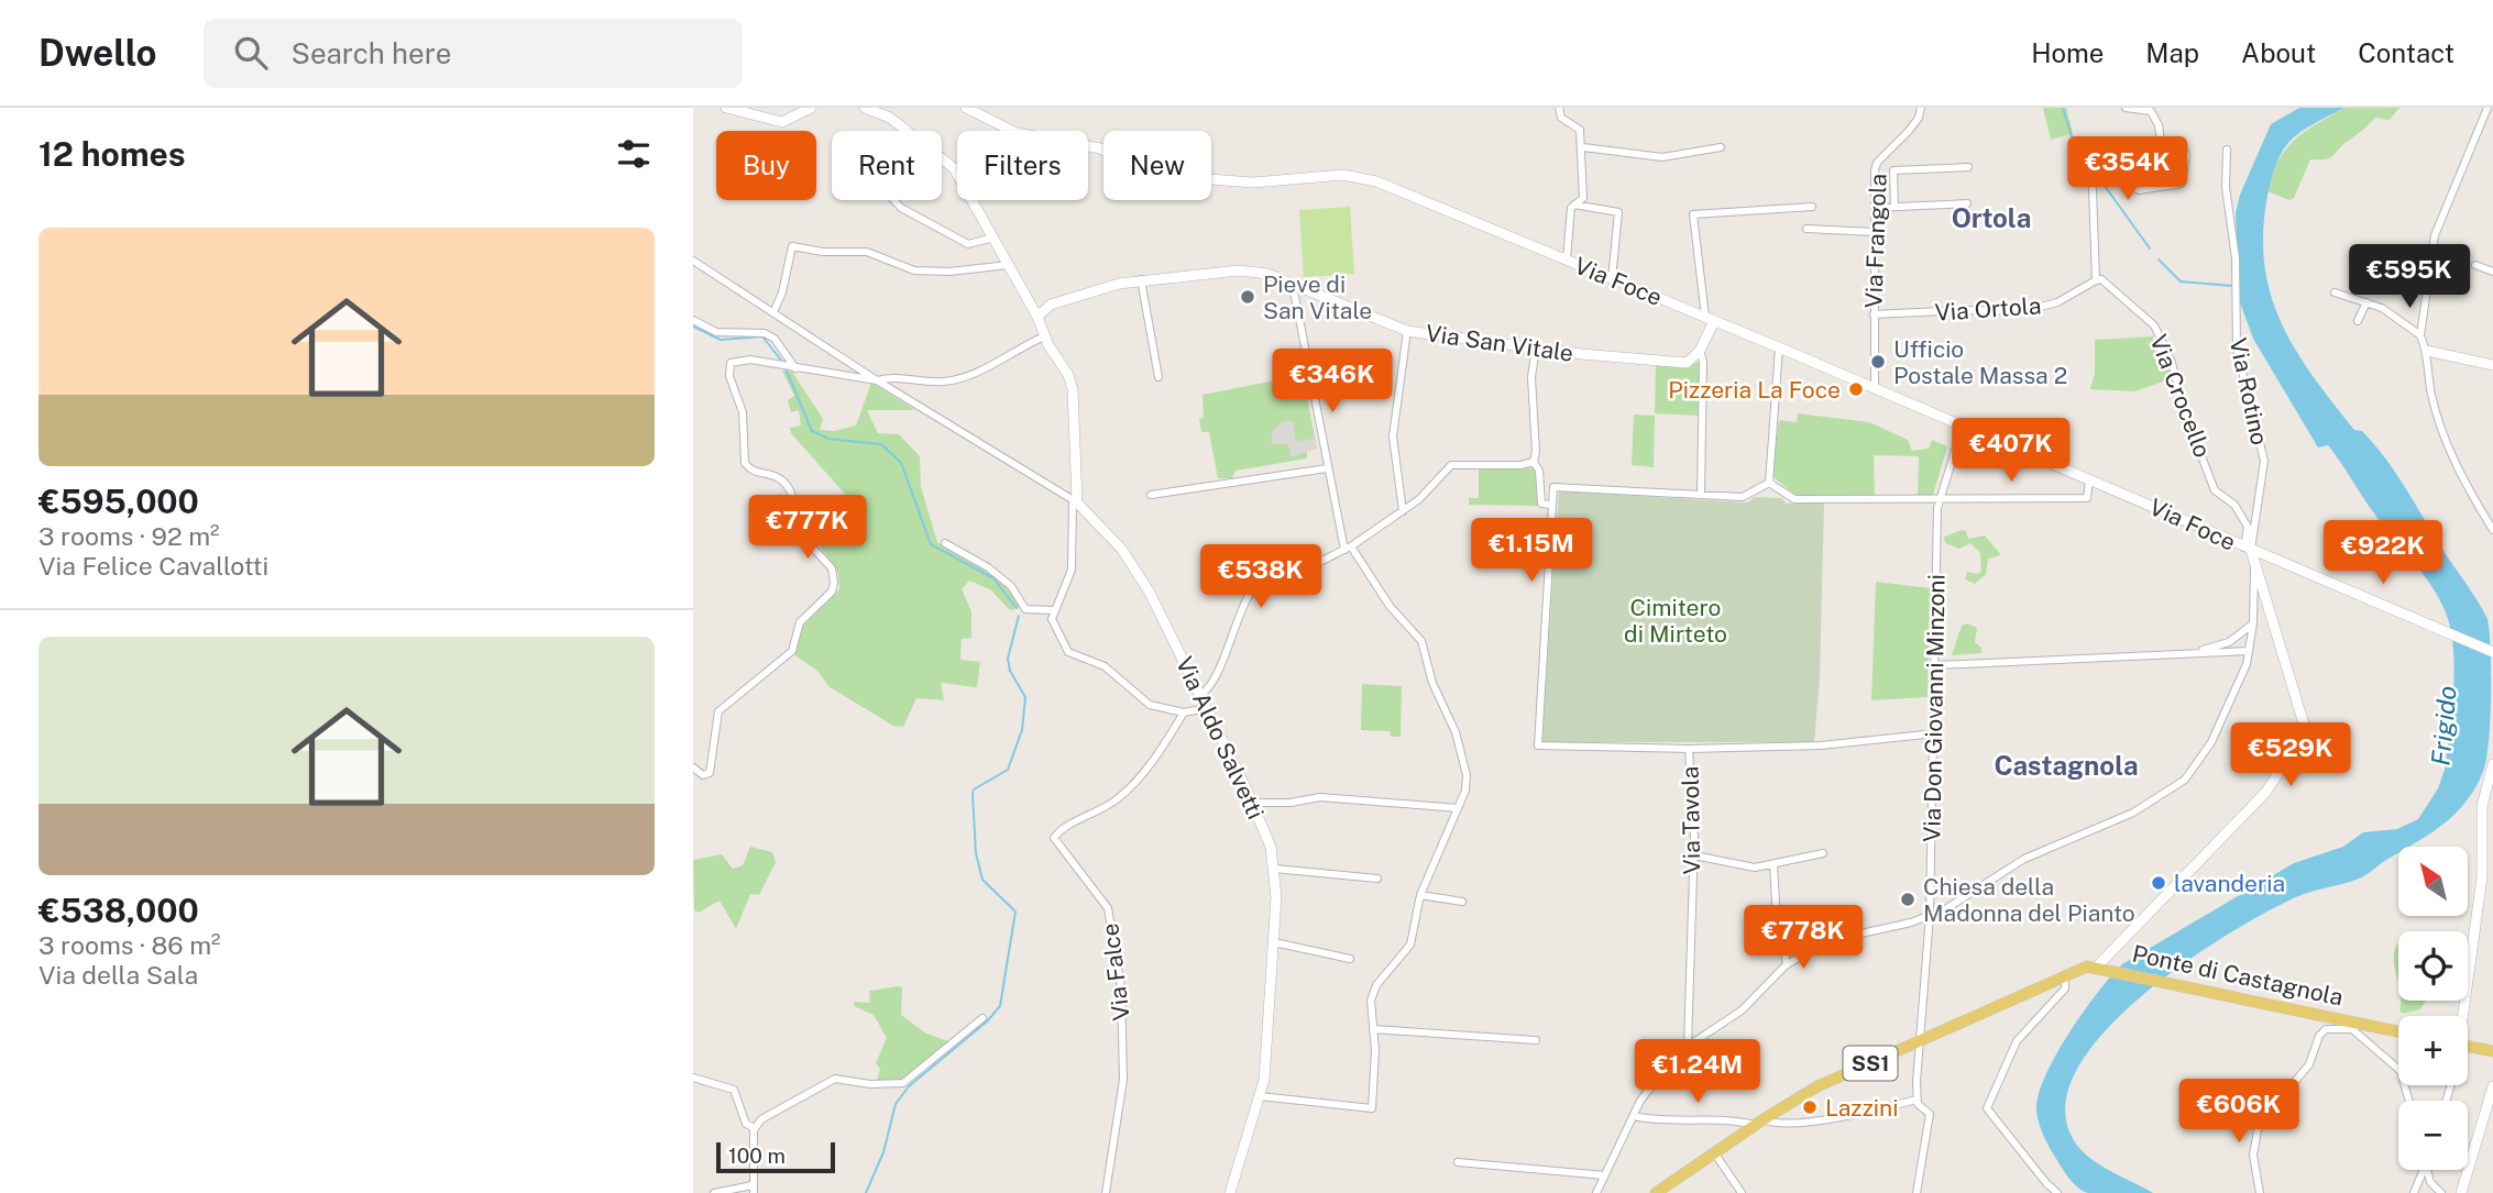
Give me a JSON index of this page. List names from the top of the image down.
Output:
{
  "streets": {
    "main road": ["Ponte di Castagnola", "SS1"],
    "street": [
      "Via Frangola",
      "Via Foce",
      "Via Ortola",
      "Via San Vitale",
      "Via Rotino",
      "Via Crocello",
      "Via Don Giovanni Minzoni",
      "Via Aldo Salvetti",
      "Via Tavola",
      "Via Falce"
    ]
  },
  "crossings": [
    ["Via Frangola", "Via Foce"],
    ["Via Frangola", "Via Ortola"],
    ["Via Foce", "Via Rotino"],
    ["Via Foce", "Via Crocello"],
    ["Via Foce", "Via Don Giovanni Minzoni"],
    ["Via Ortola", "Via Crocello"],
    ["Via Rotino", "Via Crocello"],
    ["Via Don Giovanni Minzoni", "Via Tavola"],
    ["Via Don Giovanni Minzoni", "SS1"],
    ["Ponte di Castagnola", "SS1"]
  ],
  "districts": ["Ortola", "Castagnola"],
  "water": ["Frigido"],
  "parks": ["Cimitero di Mirteto"],
  "places": [
    "Pieve di San Vitale",
    "Ufficio Postale Massa 2",
    "Pizzeria La Foce",
    "lavanderia",
    "Chiesa della Madonna del Pianto",
    "Lazzini"
  ],
  "scale_bar": "100 m",
  "north": "top left",
  "page": {
    "header": "Dwello",
    "search": "Search here",
    "nav": [
      "Home",
      "Map",
      "About",
      "Contact"
    ],
    "heading": "12 homes",
    "chip": [
      "Buy",
      "Rent",
      "Filters",
      "New"
    ],
    "price": [
      "€354K",
      "€595K",
      "€346K",
      "€407K",
      "€777K",
      "€1.15M",
      "€922K",
      "€538K",
      "€529K",
      "€778K",
      "€1.24M",
      "€606K"
    ],
    "list": [
      {
        "name": "€595,000",
        "note": "3 rooms · 92 m² · Via Felice Cavallotti"
      },
      {
        "name": "€538,000",
        "note": "3 rooms · 86 m² · Via della Sala"
      }
    ],
    "map_buttons": ["+", "−"],
    "scale": "100 m"
  }
}
